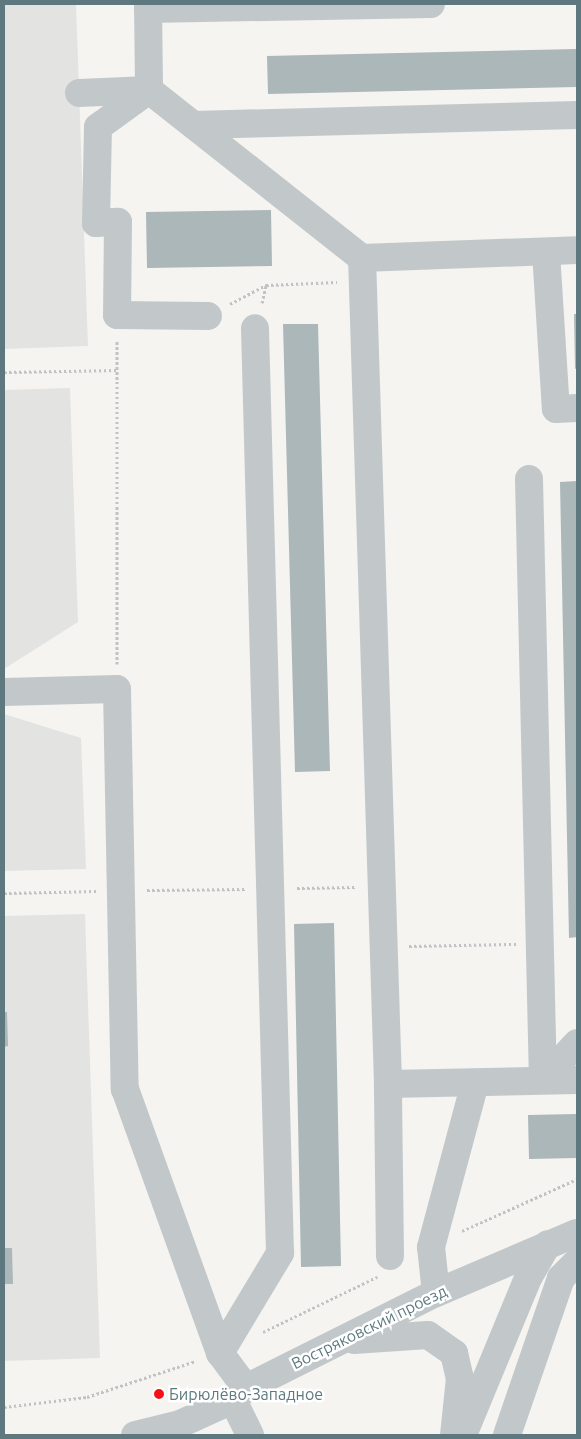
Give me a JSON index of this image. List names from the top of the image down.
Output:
{
  "streets": {
    "street": ["Востряковский проезд"]
  },
  "places": ["Бирюлёво-Западное"]
}
